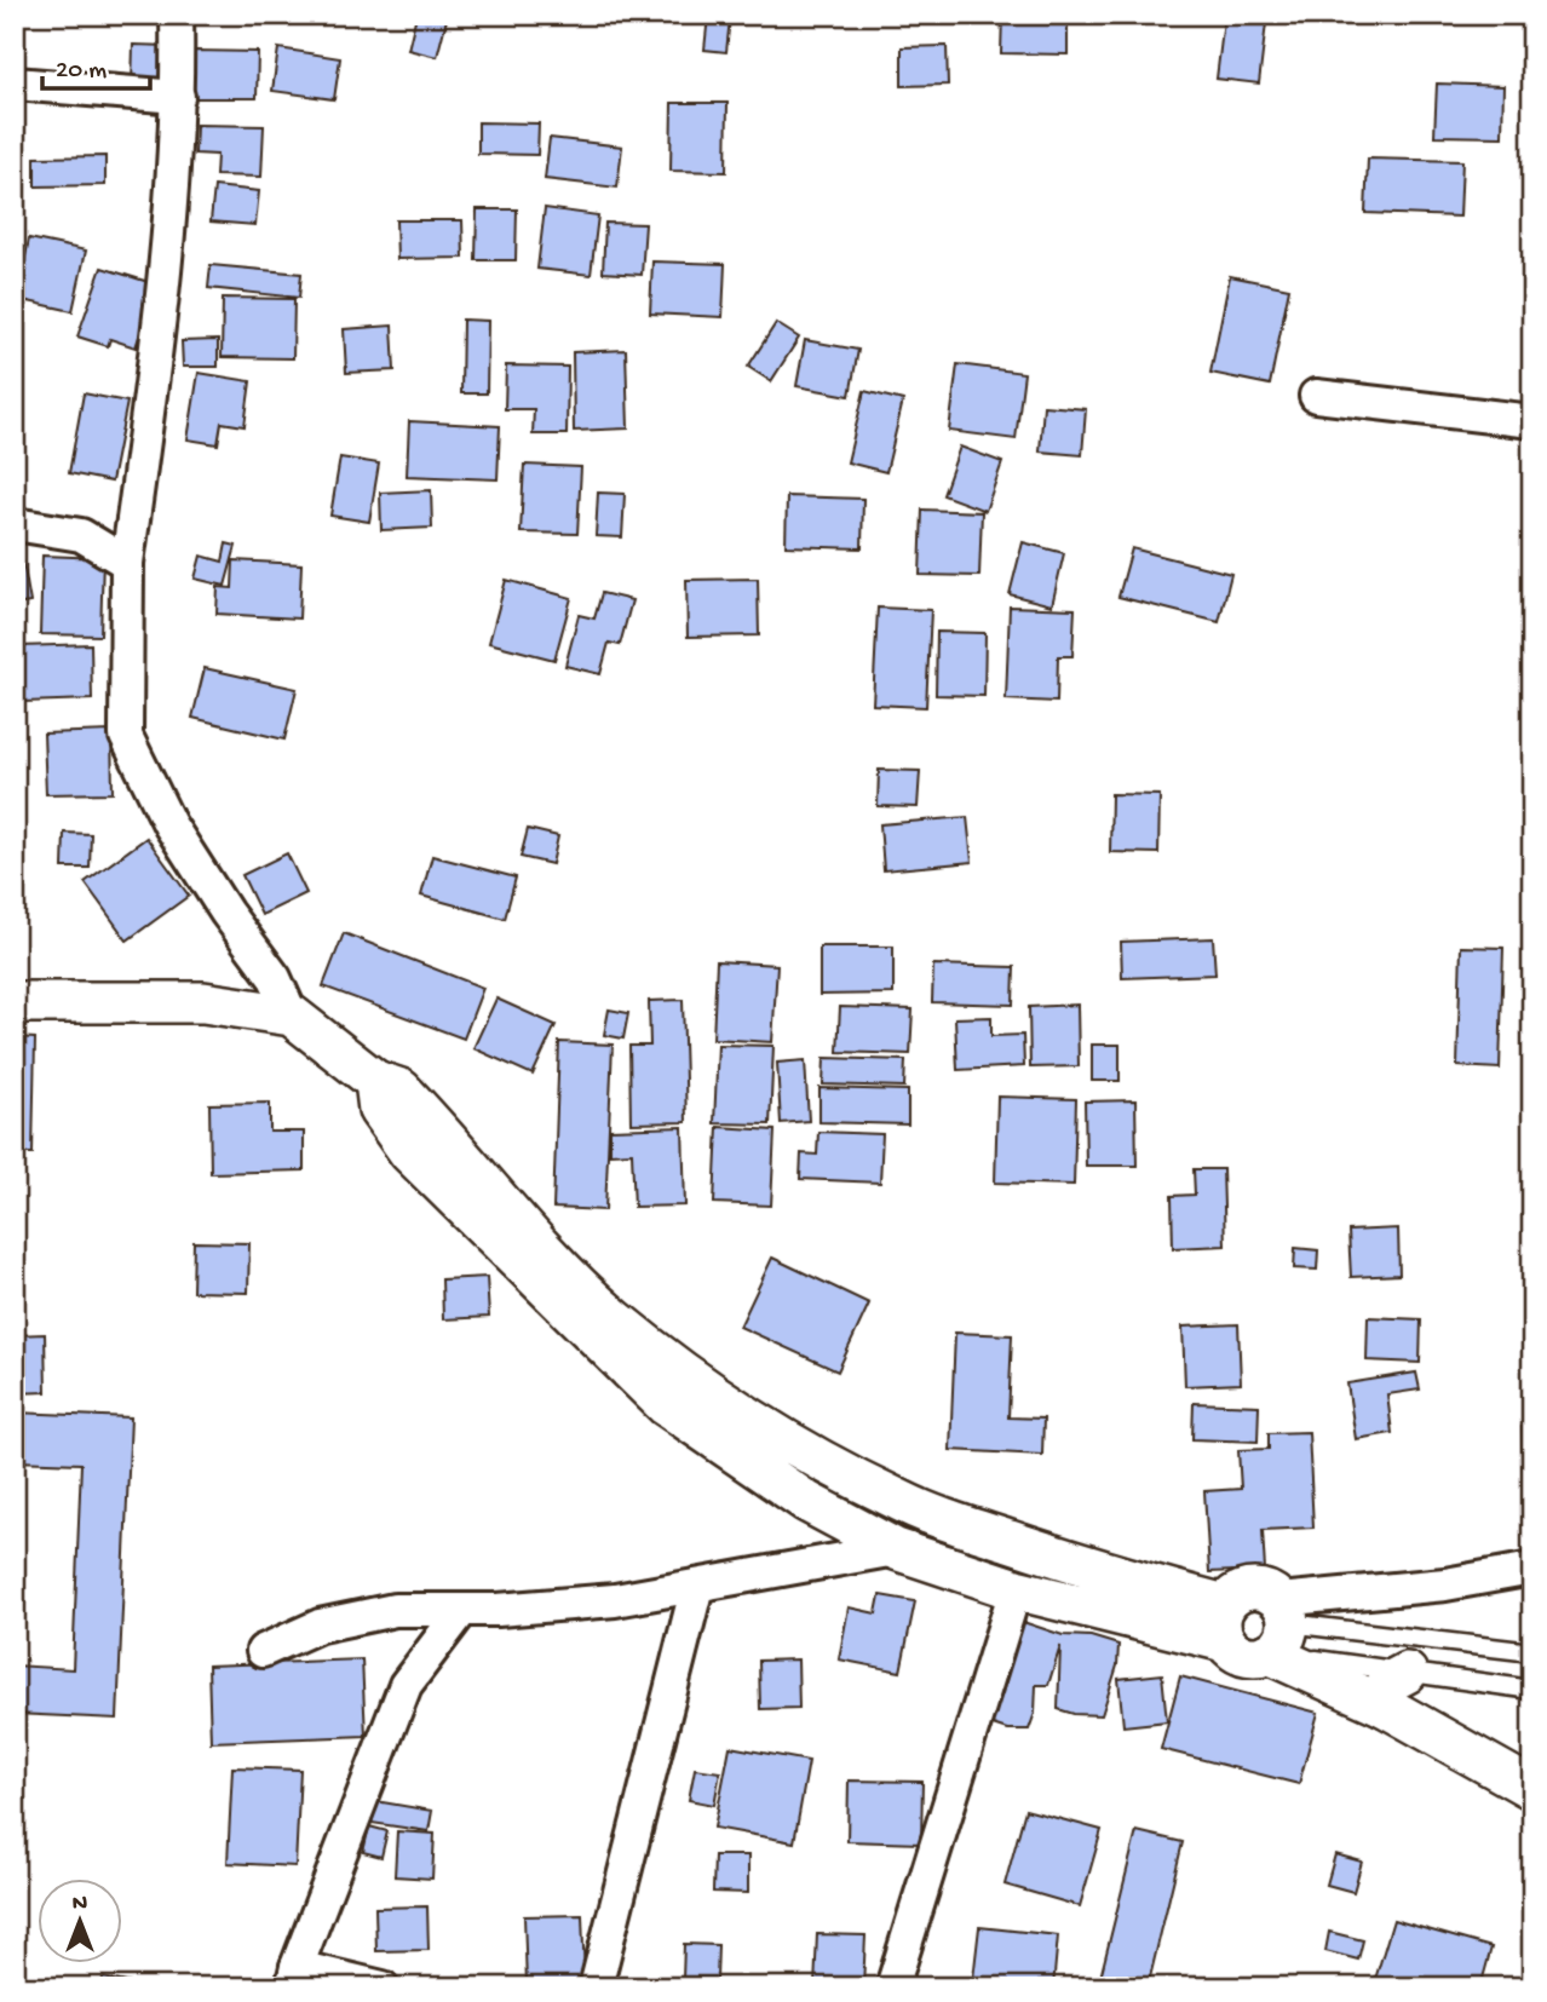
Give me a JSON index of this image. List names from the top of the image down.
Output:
{
  "scale_bar": "20 m",
  "north": "top"
}
